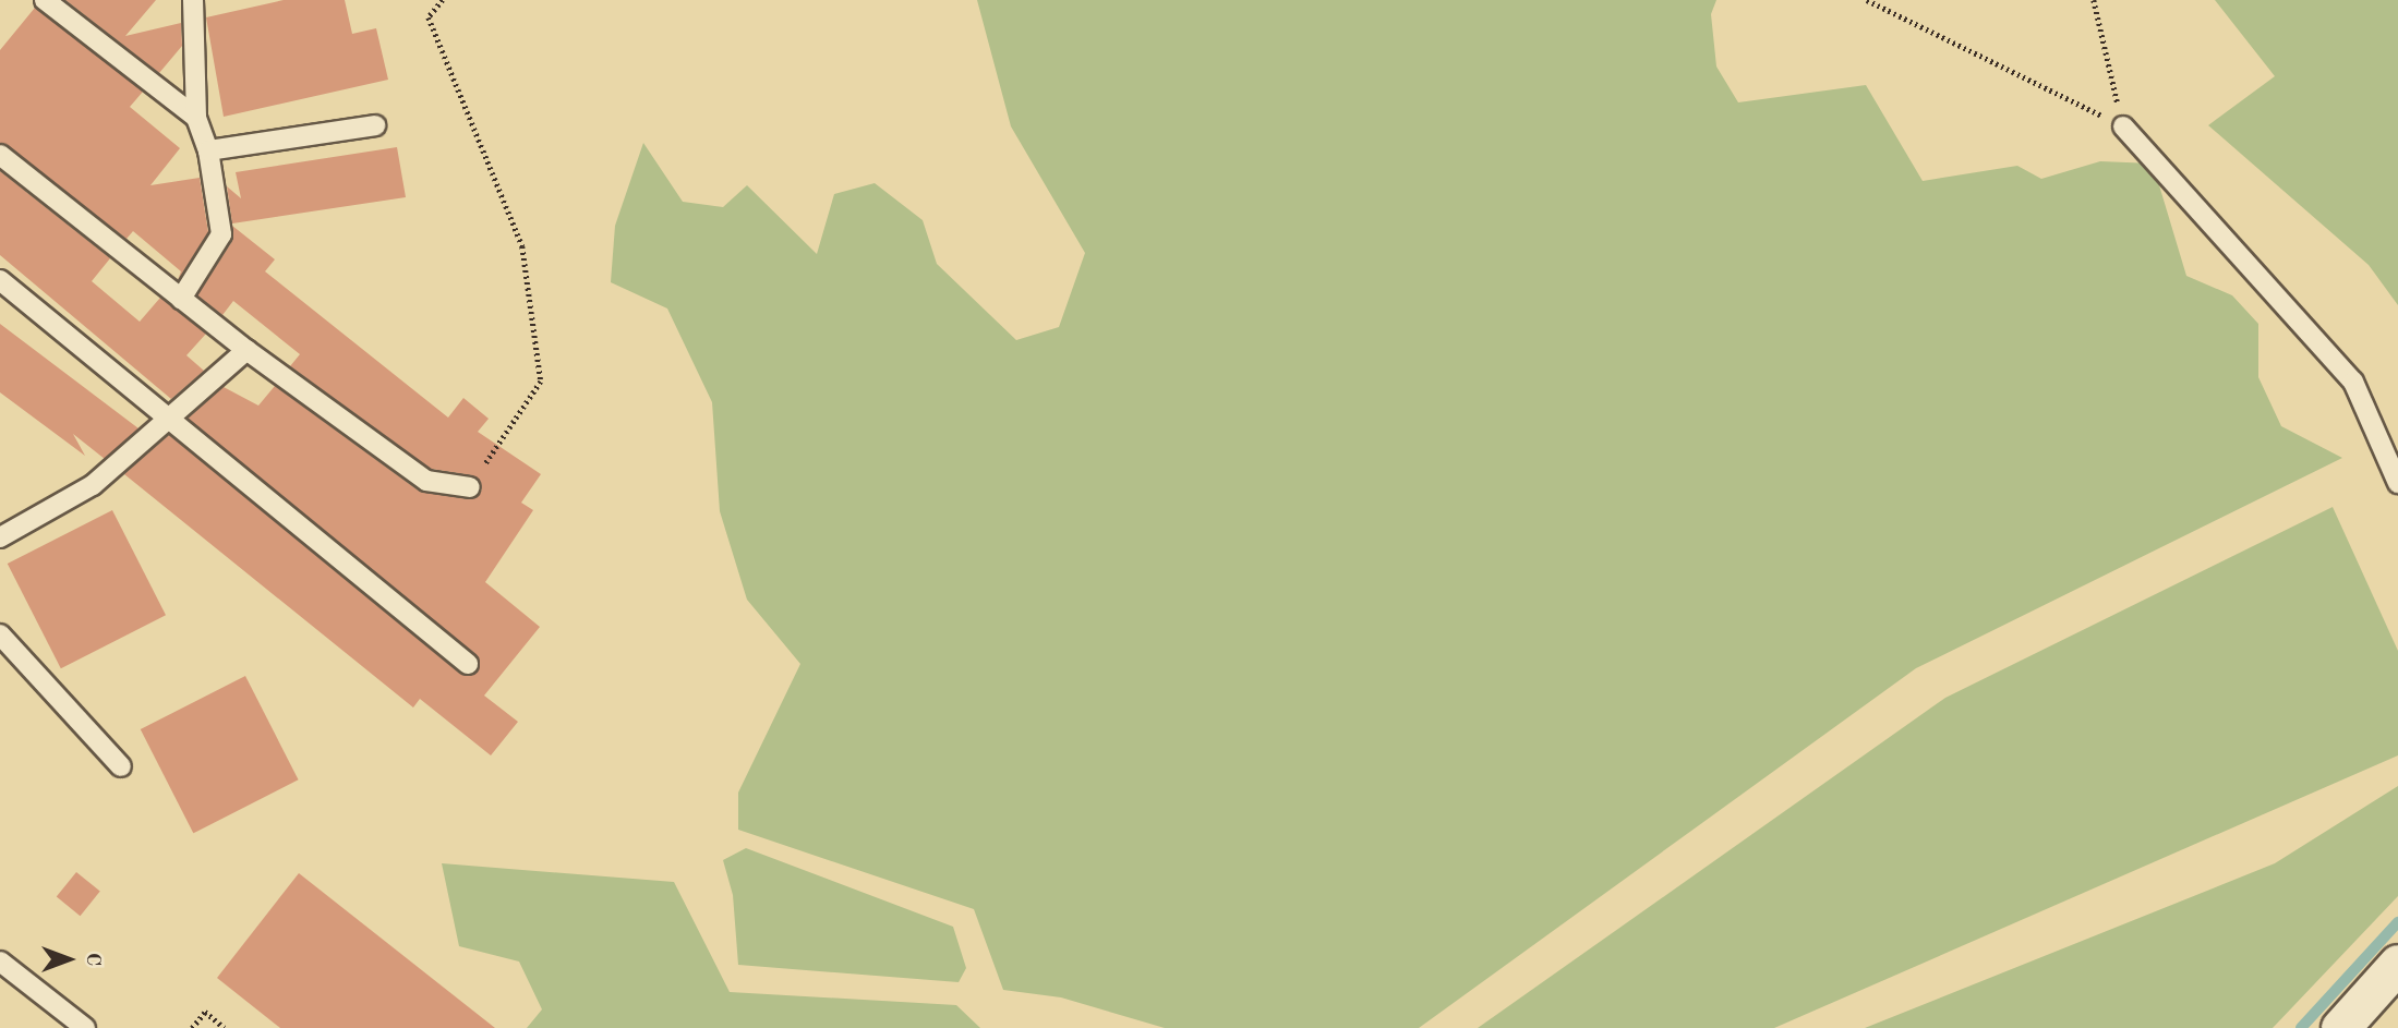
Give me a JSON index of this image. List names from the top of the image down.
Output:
{
  "north": "right"
}
